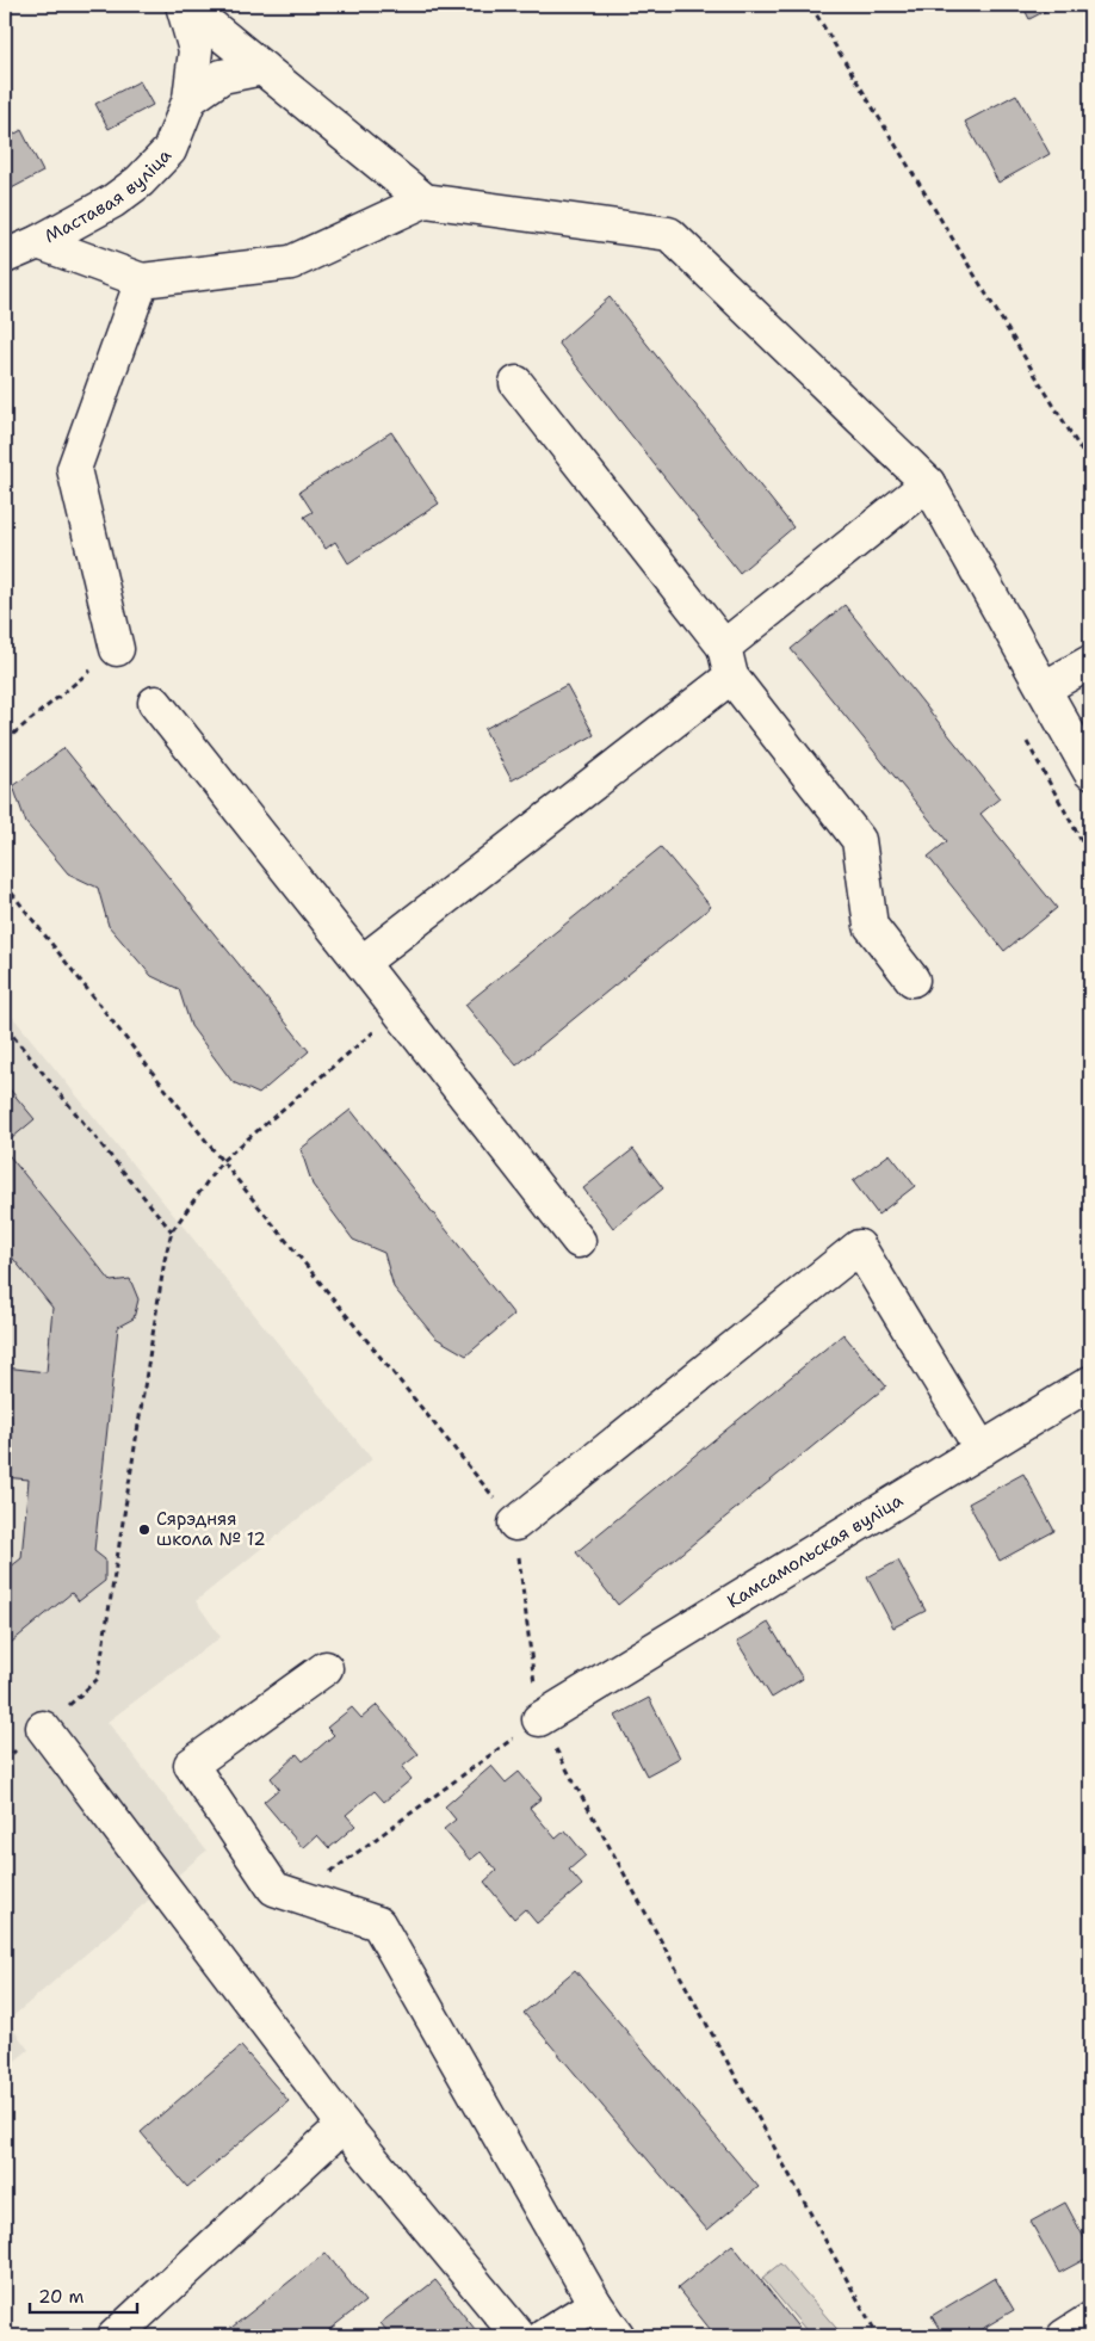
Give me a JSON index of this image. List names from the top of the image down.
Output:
{
  "streets": {
    "street": ["Маставая вуліца", "Камсамольская вуліца"]
  },
  "places": ["Сярэдняя школа № 12"],
  "scale_bar": "20 m"
}
